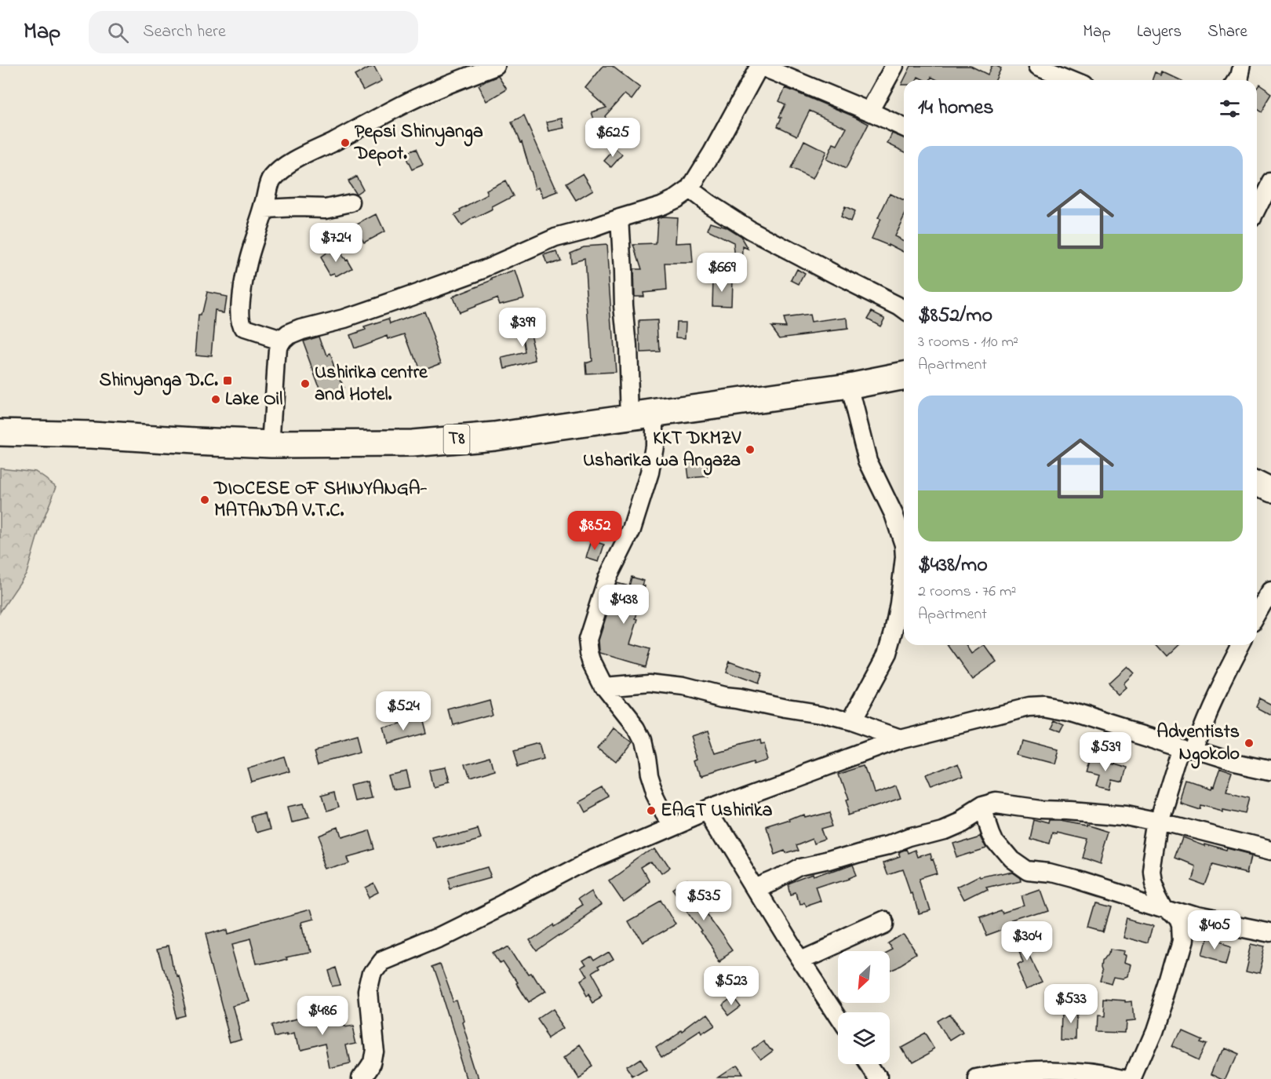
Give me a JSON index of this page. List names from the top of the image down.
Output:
{
  "streets": {
    "highway": ["T8"]
  },
  "places": {
    "other": [
      "Pepsi Shinyanga Depot.",
      "Ushirika centre and Hotel.",
      "Lake Oil",
      "KKT DKMZV Usharika wa Angaza",
      "DIOCESE OF SHINYANGA- MATANDA V.T.C.",
      "Adventists Ngokolo",
      "EAGT Ushirika"
    ],
    "transit": ["Shinyanga D.C."]
  },
  "north": "bottom left",
  "page": {
    "header": "Map",
    "search": "Search here",
    "nav": ["Map", "Layers", "Share"],
    "heading": "14 homes",
    "price": [
      "$625",
      "$724",
      "$669",
      "$399",
      "$852",
      "$438",
      "$524",
      "$539",
      "$535",
      "$405",
      "$304",
      "$523",
      "$533",
      "$486"
    ],
    "list": [
      {
        "name": "$852/mo",
        "note": "3 rooms · 110 m² · Apartment"
      },
      {
        "name": "$438/mo",
        "note": "2 rooms · 76 m² · Apartment"
      }
    ]
  }
}
